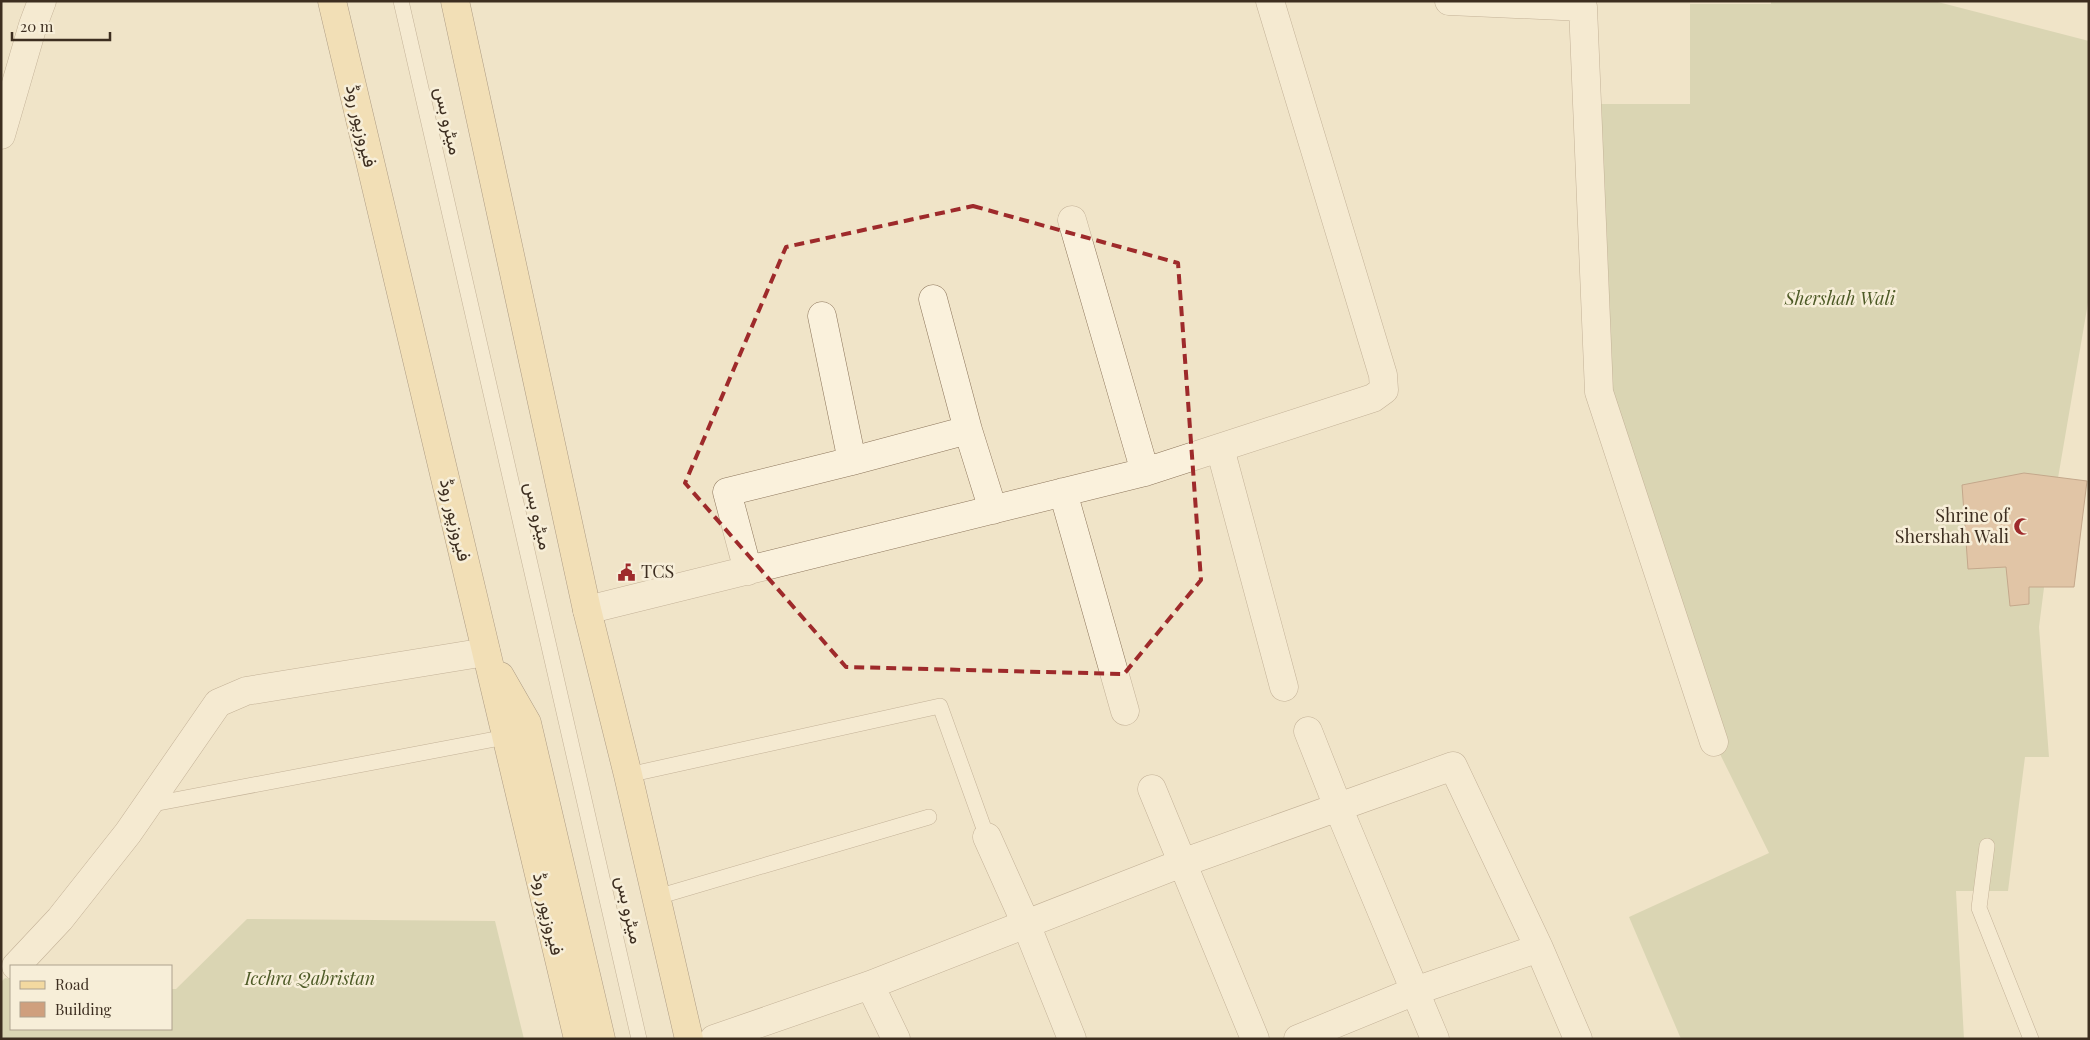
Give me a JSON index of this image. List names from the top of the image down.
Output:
{
  "streets": {
    "main road": ["فیروزپور روڈ"],
    "lane": ["میٹرو بس"]
  },
  "parks": ["Shershah Wali", "Icchra Qabristan"],
  "places": {
    "mosque": ["Shrine of Shershah Wali"],
    "public building": ["TCS"]
  },
  "legend": ["Road", "Building"],
  "scale_bar": "20 m"
}
